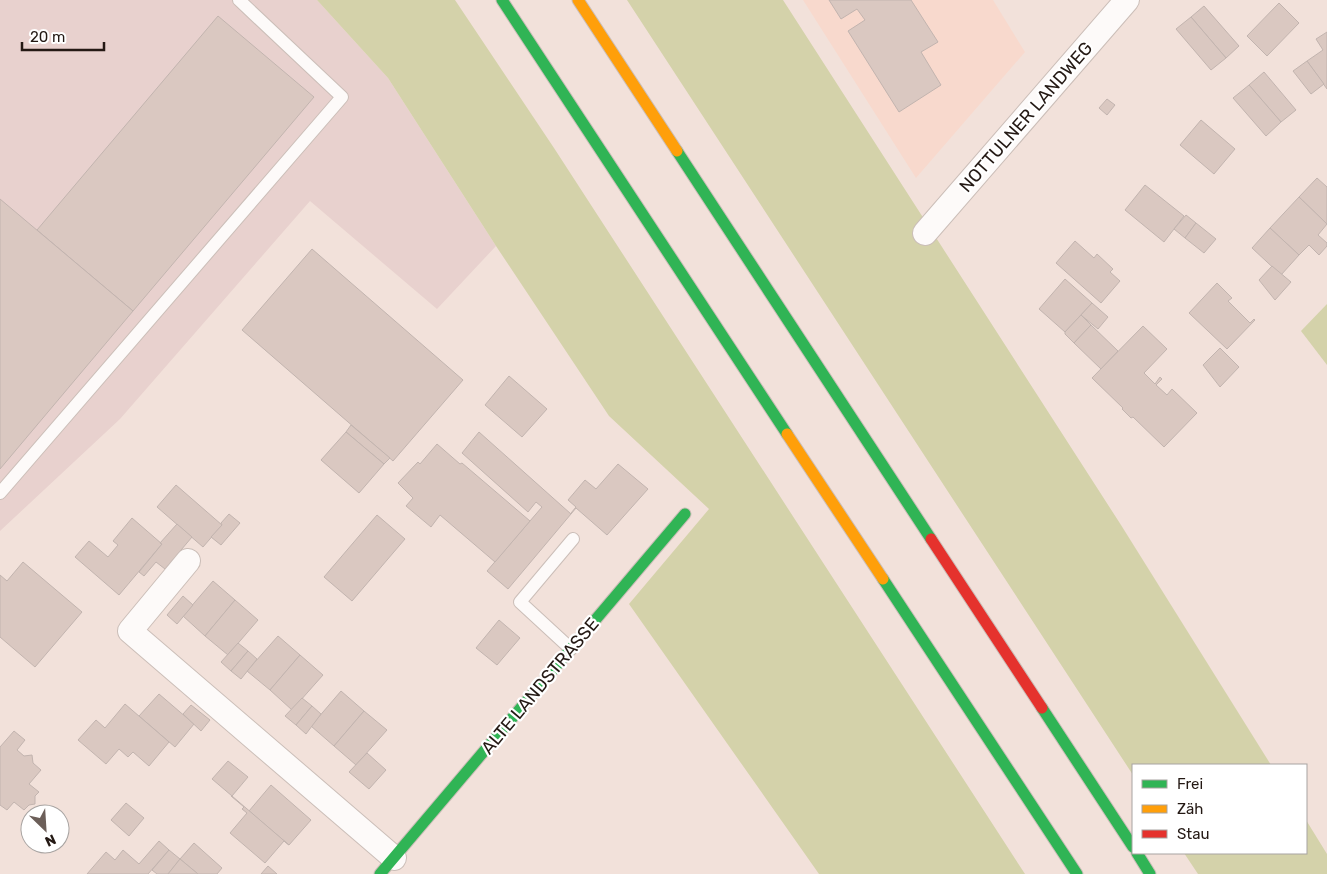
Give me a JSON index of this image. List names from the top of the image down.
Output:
{
  "streets": {
    "main road": ["ALTE LANDSTRASSE"],
    "street": ["NOTTULNER LANDWEG"]
  },
  "legend": ["Frei", "Zäh", "Stau"],
  "scale_bar": "20 m",
  "north": "bottom right"
}
